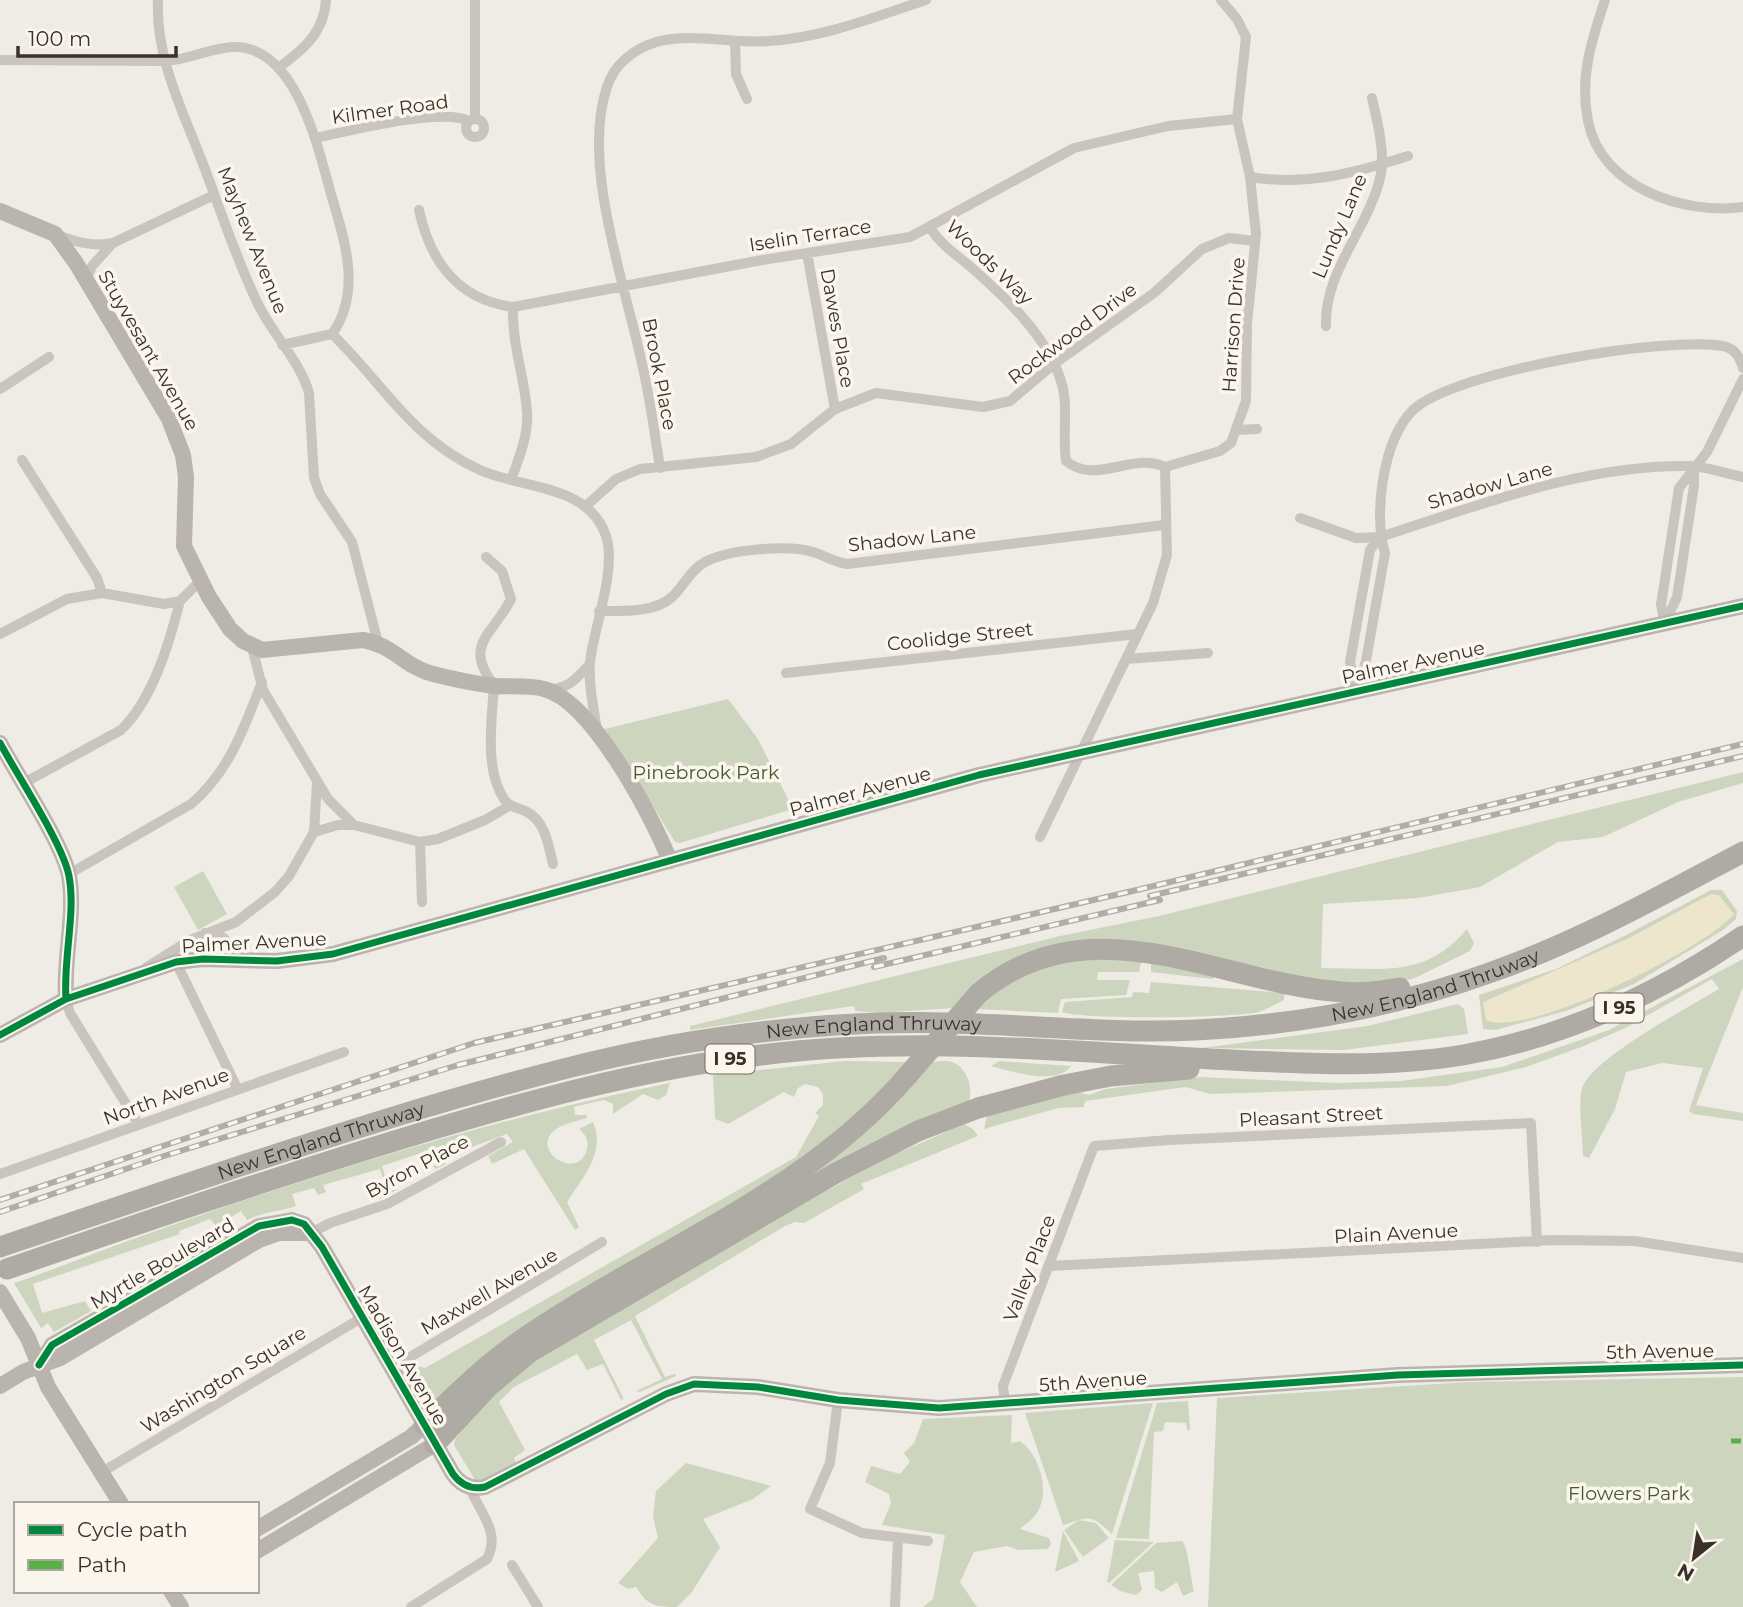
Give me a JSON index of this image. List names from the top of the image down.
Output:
{
  "streets": {
    "highway": ["New England Thruway", "I 95"],
    "street": [
      "Kilmer Road",
      "Lundy Lane",
      "Iselin Terrace",
      "Mayhew Avenue",
      "Woods Way",
      "Harrison Drive",
      "Dawes Place",
      "Rockwood Drive",
      "Stuyvesant Avenue",
      "Brook Place",
      "Shadow Lane",
      "Coolidge Street",
      "Palmer Avenue",
      "North Avenue",
      "Pleasant Street",
      "Byron Place",
      "Plain Avenue",
      "Myrtle Boulevard",
      "Valley Place",
      "Maxwell Avenue",
      "5th Avenue",
      "Madison Avenue",
      "Washington Square"
    ]
  },
  "crossings": [
    ["Iselin Terrace", "Woods Way"],
    ["Iselin Terrace", "Harrison Drive"],
    ["Iselin Terrace", "Dawes Place"],
    ["Iselin Terrace", "Brook Place"],
    ["Woods Way", "Rockwood Drive"],
    ["Harrison Drive", "Rockwood Drive"],
    ["Dawes Place", "Rockwood Drive"],
    ["Rockwood Drive", "Brook Place"],
    ["Pleasant Street", "Plain Avenue"],
    ["Pleasant Street", "Valley Place"],
    ["Byron Place", "Myrtle Boulevard"],
    ["Byron Place", "Madison Avenue"],
    ["Plain Avenue", "Valley Place"],
    ["Myrtle Boulevard", "Madison Avenue"],
    ["Valley Place", "5th Avenue"],
    ["Maxwell Avenue", "Madison Avenue"],
    ["5th Avenue", "Madison Avenue"],
    ["Madison Avenue", "Washington Square"]
  ],
  "parks": ["Pinebrook Park", "Flowers Park"],
  "legend": ["Cycle path", "Path"],
  "scale_bar": "100 m",
  "north": "bottom left"
}
